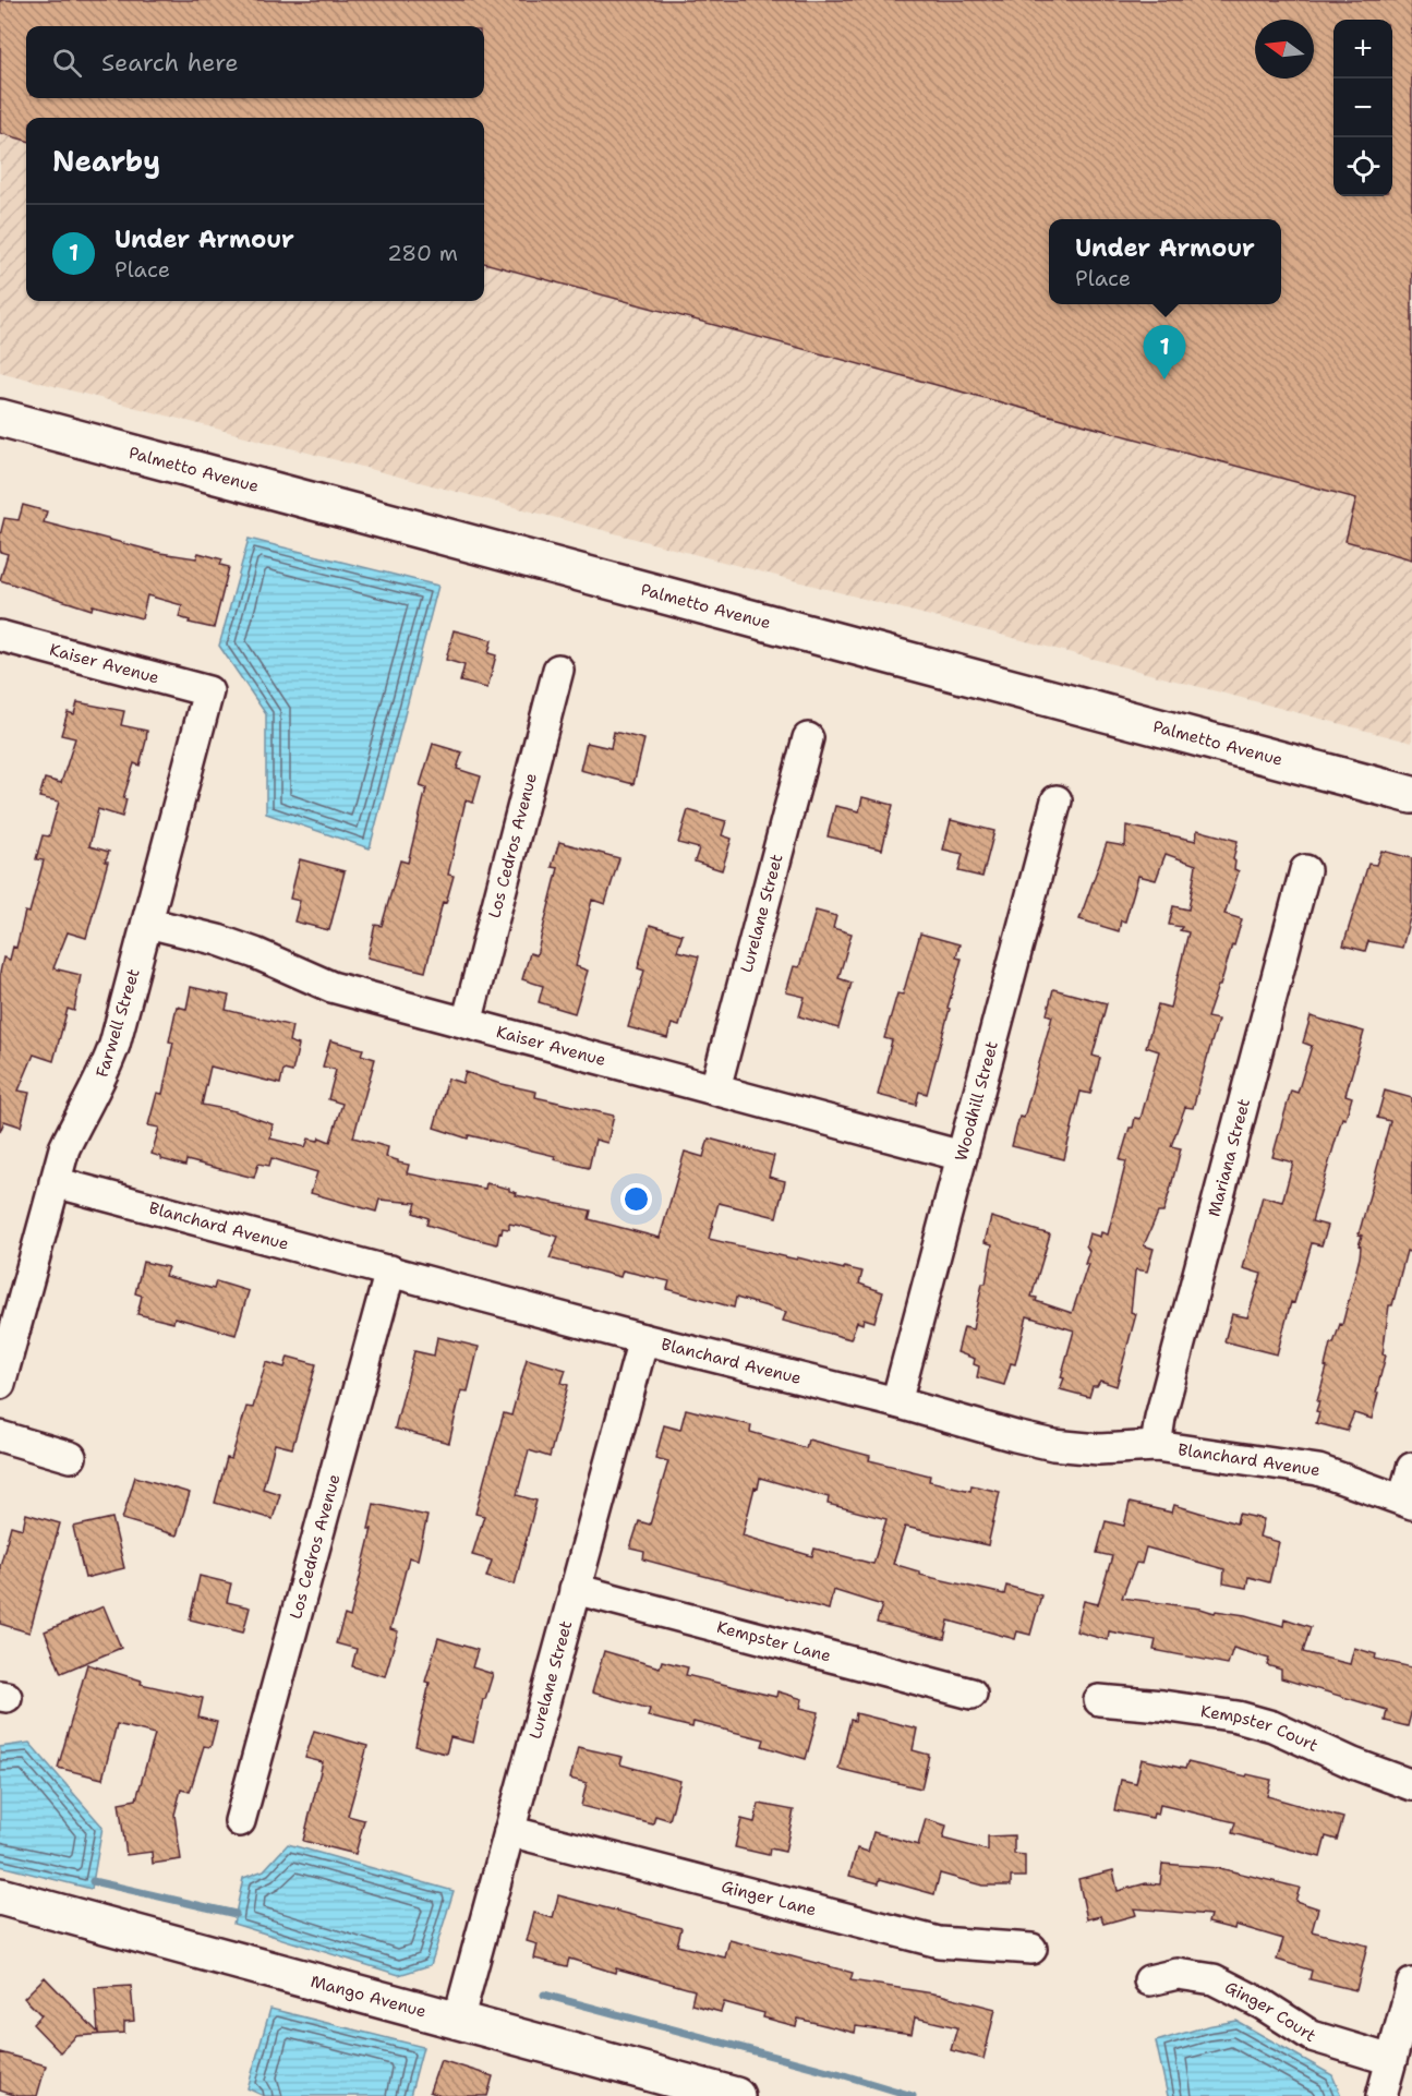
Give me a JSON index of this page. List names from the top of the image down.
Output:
{
  "streets": {
    "street": [
      "Palmetto Avenue",
      "Kaiser Avenue",
      "Los Cedros Avenue",
      "Lurelane Street",
      "Farwell Street",
      "Woodhill Street",
      "Mariana Street",
      "Blanchard Avenue",
      "Kempster Lane",
      "Kempster Court",
      "Ginger Lane",
      "Mango Avenue",
      "Ginger Court"
    ]
  },
  "crossings": [
    ["Kaiser Avenue", "Los Cedros Avenue"],
    ["Kaiser Avenue", "Lurelane Street"],
    ["Kaiser Avenue", "Farwell Street"],
    ["Kaiser Avenue", "Woodhill Street"],
    ["Los Cedros Avenue", "Blanchard Avenue"],
    ["Lurelane Street", "Blanchard Avenue"],
    ["Lurelane Street", "Kempster Lane"],
    ["Lurelane Street", "Ginger Lane"],
    ["Lurelane Street", "Mango Avenue"],
    ["Farwell Street", "Blanchard Avenue"],
    ["Woodhill Street", "Blanchard Avenue"],
    ["Mariana Street", "Blanchard Avenue"]
  ],
  "north": "left",
  "page": {
    "map_buttons": ["+", "−"],
    "search": "Search here",
    "heading": "Nearby",
    "list": [
      {
        "mark": "1",
        "name": "Under Armour",
        "note": "Place",
        "value": "280 m"
      }
    ],
    "popup": ["Under Armour", "Place"],
    "pins": "1"
  }
}
